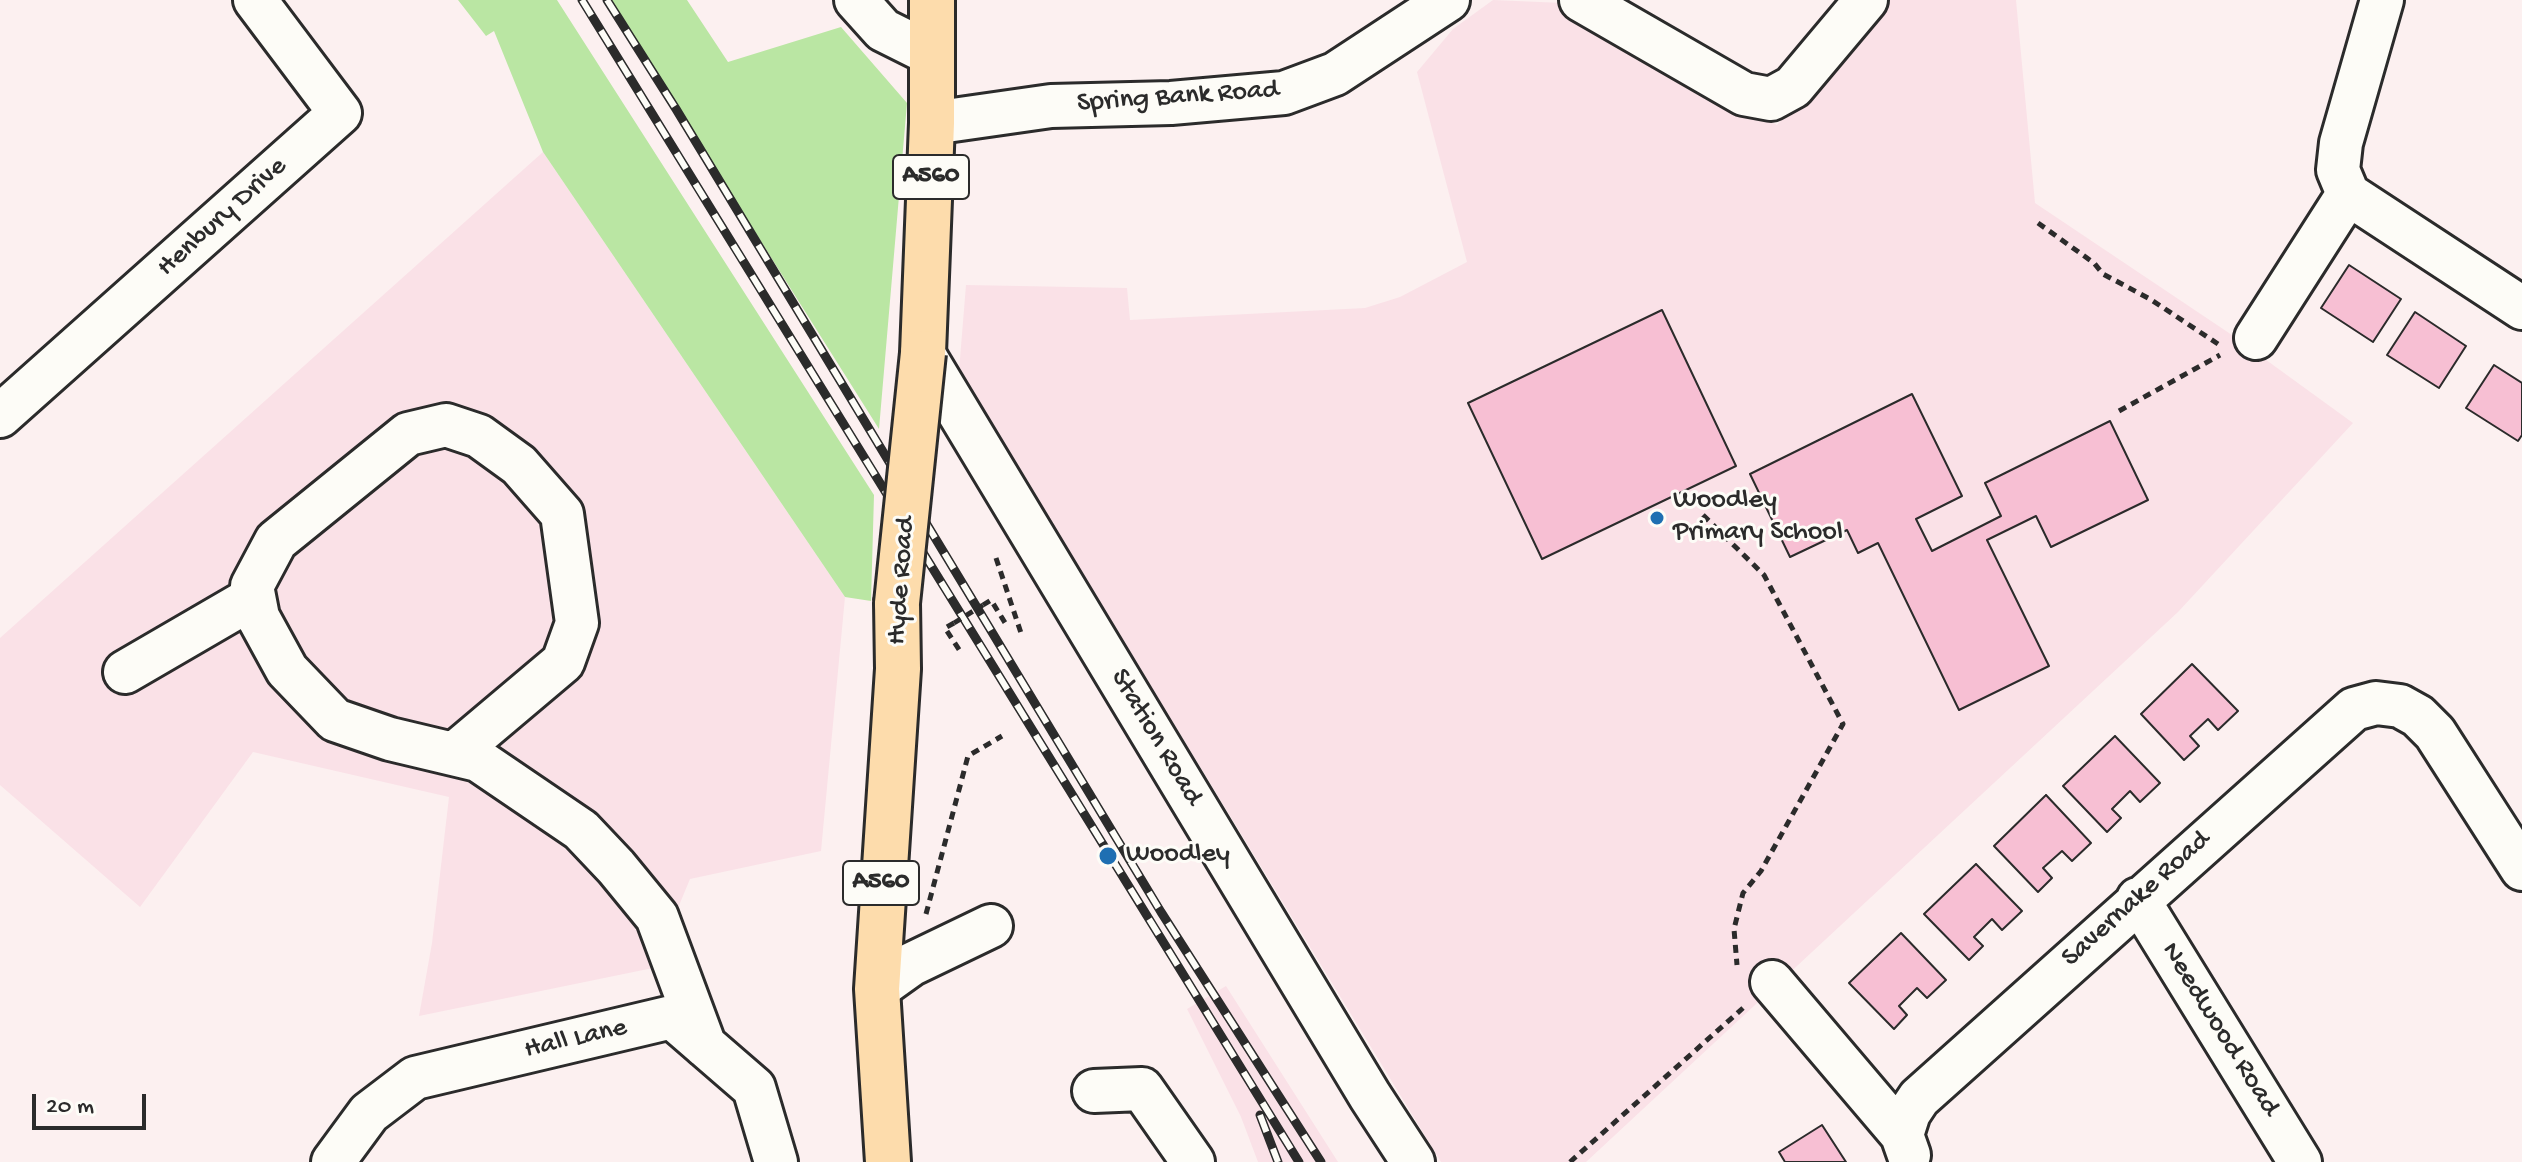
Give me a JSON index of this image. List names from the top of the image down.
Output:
{
  "streets": {
    "main road": ["A560", "Hyde Road"],
    "street": [
      "Spring Bank Road",
      "Henbury Drive",
      "Station Road",
      "Savernake Road",
      "Needwood Road",
      "Hall Lane"
    ]
  },
  "crossings": [
    ["Spring Bank Road", "Hyde Road"],
    ["Hyde Road", "Station Road"],
    ["Savernake Road", "Needwood Road"]
  ],
  "places": ["Woodley Primary School", "Woodley"],
  "scale_bar": "20 m"
}
